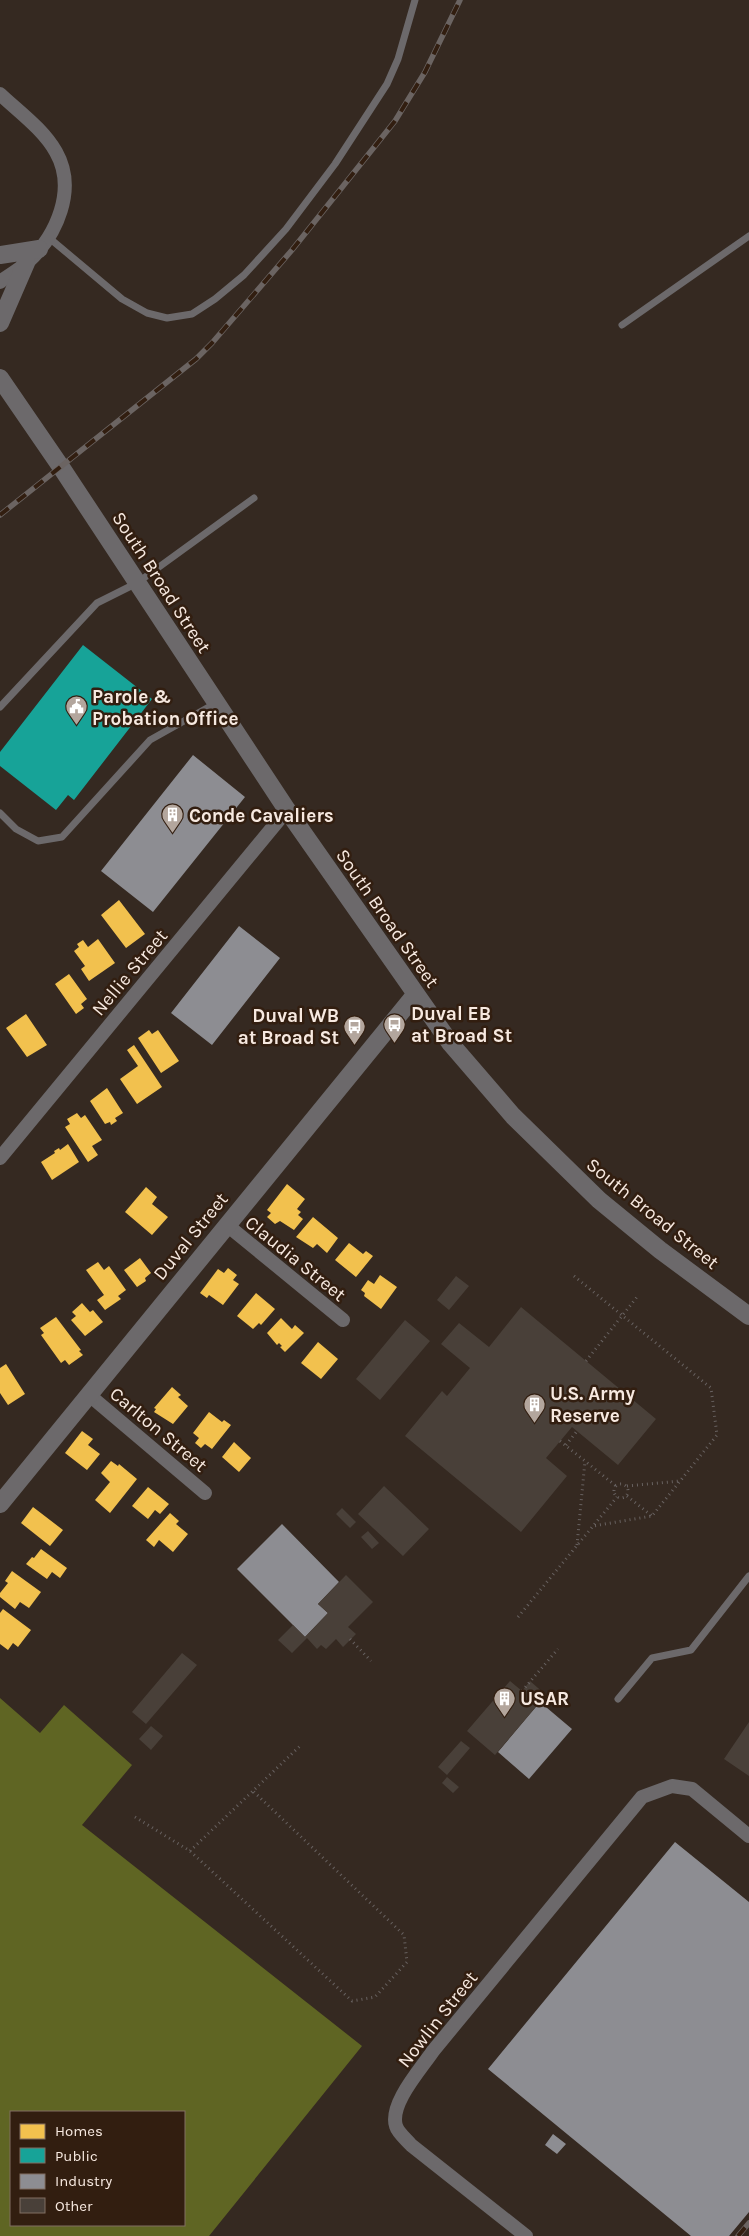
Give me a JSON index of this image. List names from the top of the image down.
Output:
{
  "streets": {
    "street": [
      "South Broad Street",
      "Nellie Street",
      "Duval Street",
      "Claudia Street",
      "Carlton Street",
      "Nowlin Street"
    ]
  },
  "crossings": [
    ["South Broad Street", "Nellie Street"],
    ["South Broad Street", "Duval Street"],
    ["Duval Street", "Claudia Street"],
    ["Duval Street", "Carlton Street"]
  ],
  "places": {
    "public building": ["Parole & Probation Office"],
    "building": ["Conde Cavaliers", "U.S. Army Reserve", "USAR"],
    "bus stop": ["Duval EB at Broad St", "Duval WB at Broad St"]
  },
  "legend": [
    "Homes",
    "Public",
    "Industry",
    "Other"
  ]
}
